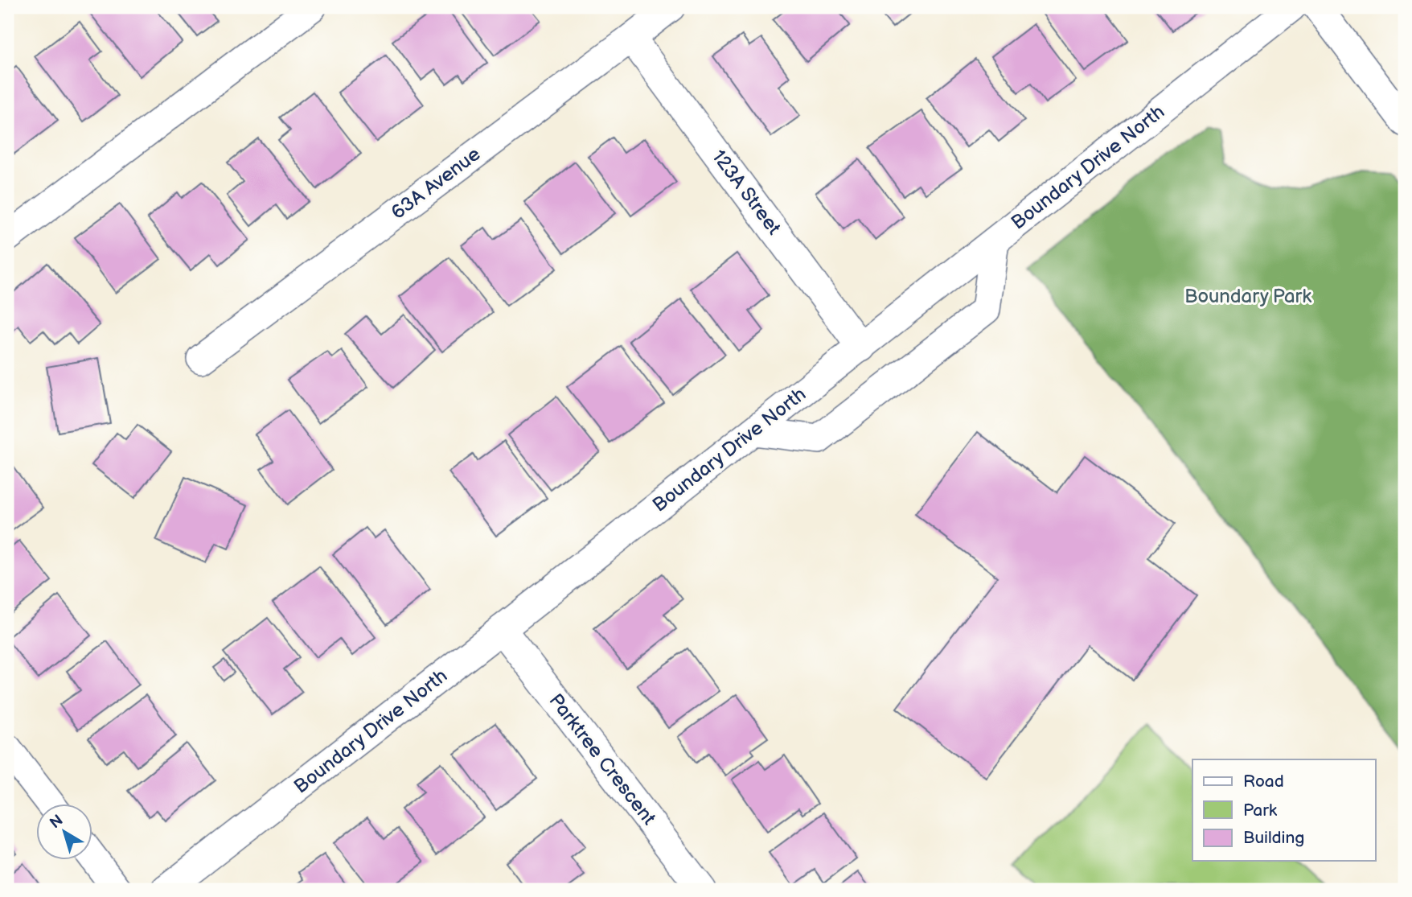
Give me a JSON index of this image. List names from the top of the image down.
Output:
{
  "streets": {
    "street": [
      "Boundary Drive North",
      "63A Avenue",
      "123A Street",
      "Parktree Crescent"
    ]
  },
  "crossings": [
    ["Boundary Drive North", "123A Street"],
    ["Boundary Drive North", "Parktree Crescent"],
    ["63A Avenue", "123A Street"]
  ],
  "parks": ["Boundary Park"],
  "legend": ["Road", "Park", "Building"],
  "north": "top left"
}
